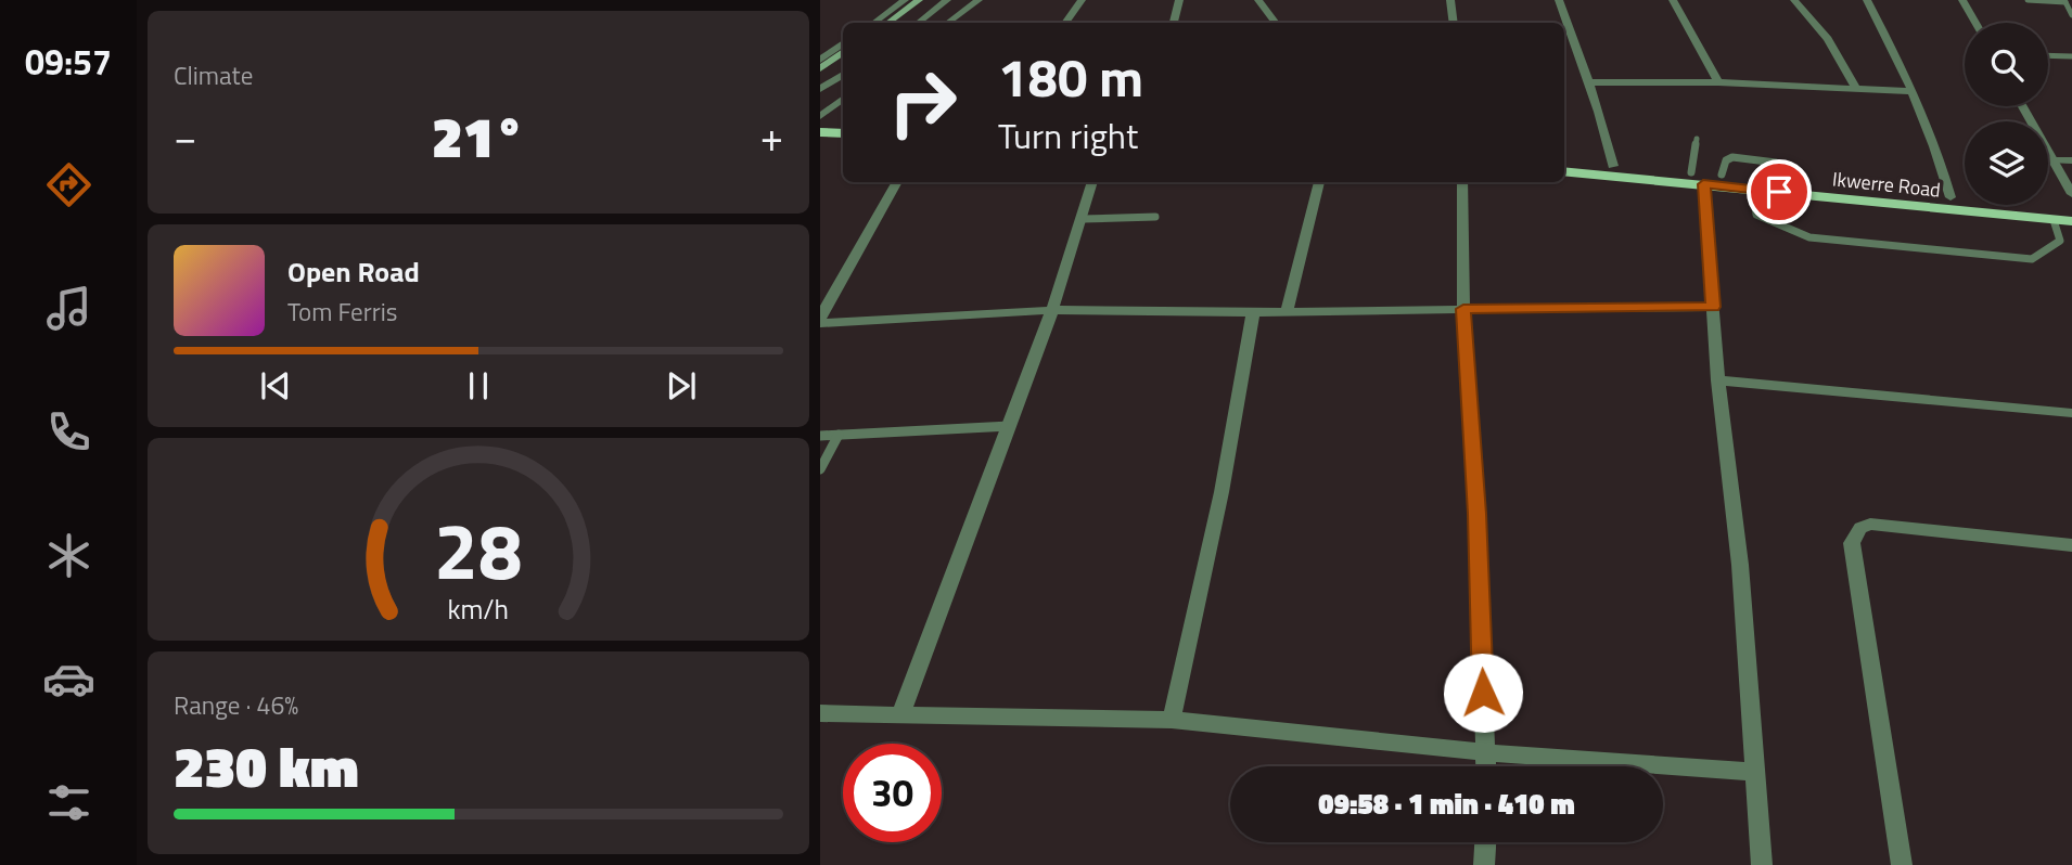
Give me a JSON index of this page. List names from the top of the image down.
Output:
{
  "streets": {
    "main road": ["Ikwerre Road"]
  },
  "page": {
    "tabs": "09:57",
    "tile": [
      "Climate",
      ["Range · 46%", "230 km"]
    ],
    "turn": ["180 m", "Turn right"],
    "heat": ["−", "21°", "+"],
    "song": ["Open Road", "Tom Ferris"],
    "limit": "30",
    "trip": "09:58 · 1 min · 410 m",
    "gauge": ["28", "km/h"]
  }
}
